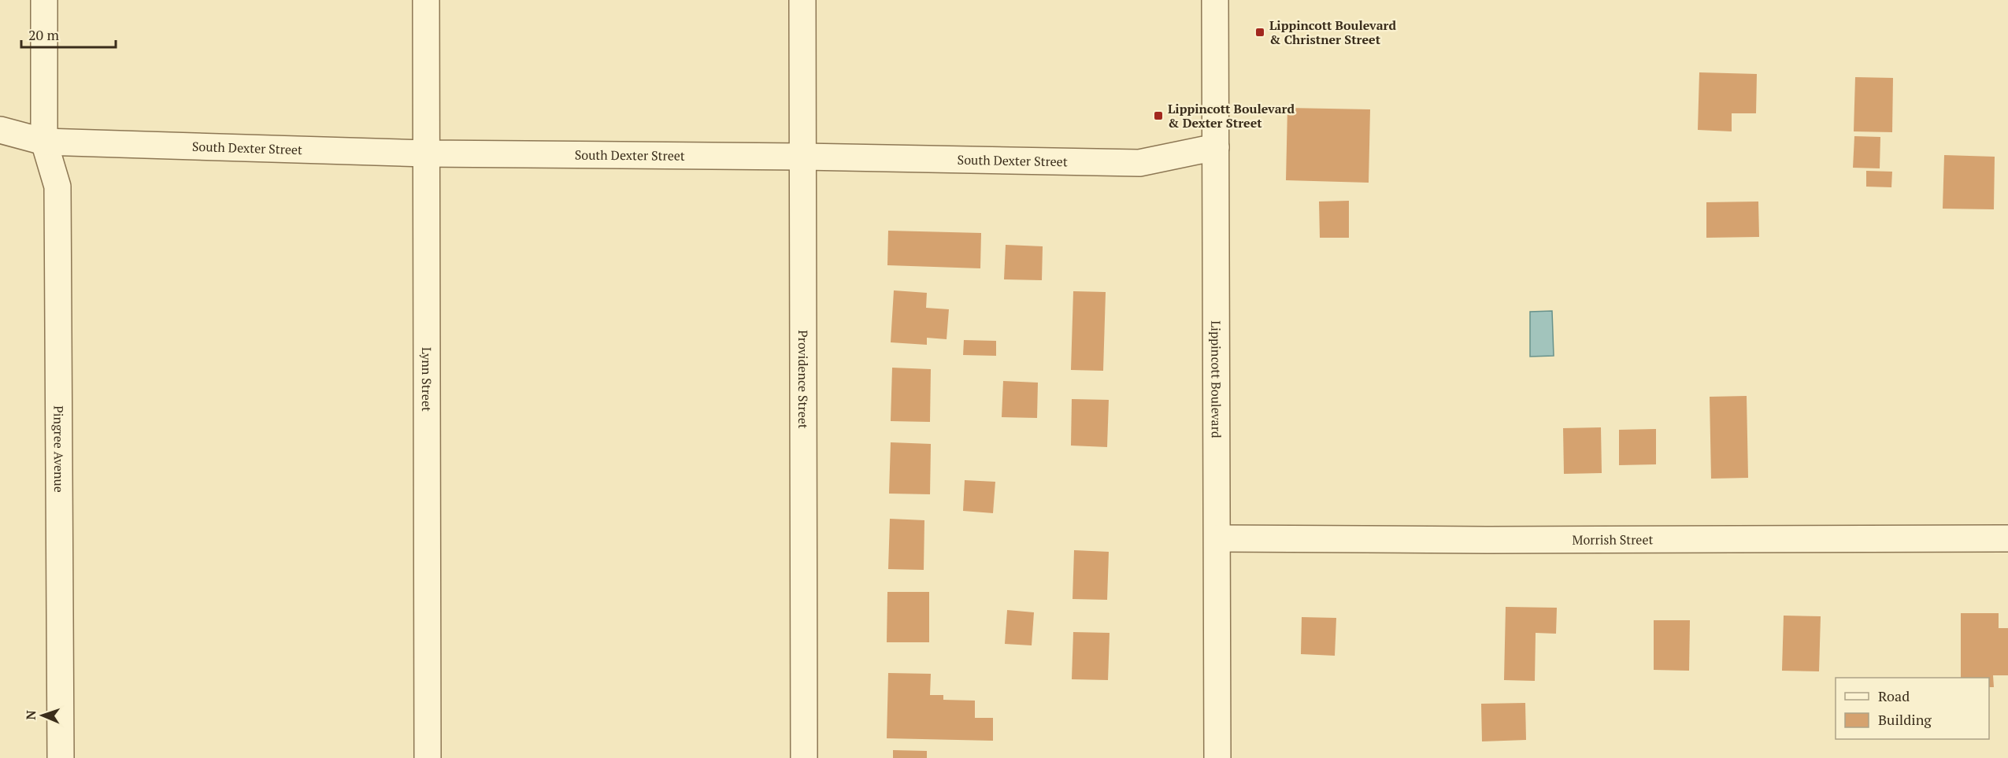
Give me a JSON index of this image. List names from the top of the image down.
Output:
{
  "streets": {
    "street": [
      "South Dexter Street",
      "Lynn Street",
      "Providence Street",
      "Lippincott Boulevard",
      "Pingree Avenue",
      "Morrish Street"
    ]
  },
  "crossings": [
    ["South Dexter Street", "Lynn Street"],
    ["South Dexter Street", "Providence Street"],
    ["South Dexter Street", "Lippincott Boulevard"],
    ["South Dexter Street", "Pingree Avenue"],
    ["Lippincott Boulevard", "Morrish Street"]
  ],
  "places": {
    "transit": ["Lippincott Boulevard & Christner Street", "Lippincott Boulevard & Dexter Street"]
  },
  "legend": ["Road", "Building"],
  "scale_bar": "20 m",
  "north": "left"
}
